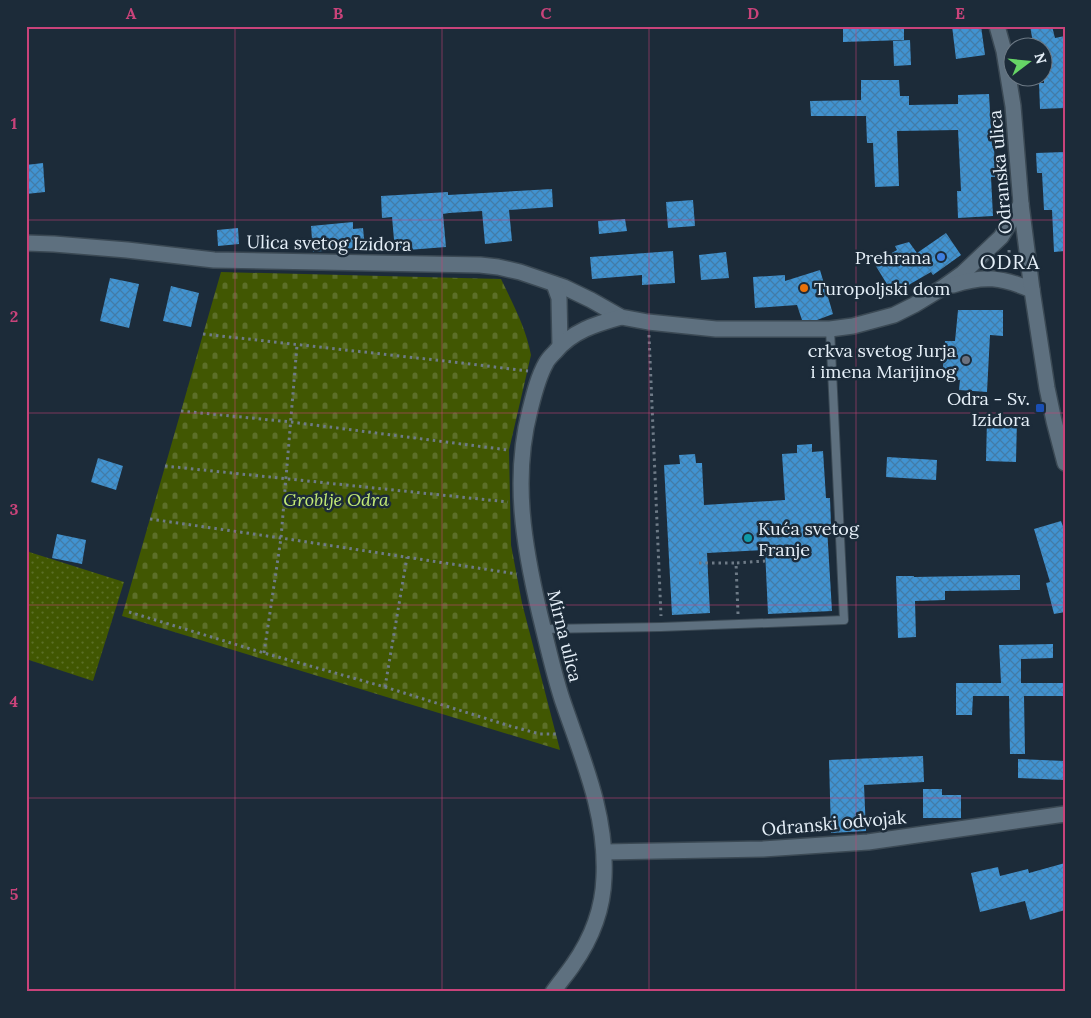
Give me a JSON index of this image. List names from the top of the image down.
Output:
{
  "streets": {
    "street": [
      "Odranska ulica",
      "Ulica svetog Izidora",
      "Mirna ulica",
      "Odranski odvojak"
    ]
  },
  "crossings": [
    ["Ulica svetog Izidora", "Mirna ulica"],
    ["Mirna ulica", "Odranski odvojak"]
  ],
  "districts": ["ODRA"],
  "parks": ["Groblje Odra"],
  "places": {
    "other": [
      "Prehrana",
      "Turopoljski dom",
      "crkva svetog Jurja i imena Marijinog",
      "Kuća svetog Franje"
    ],
    "transit": ["Odra - Sv. Izidora"]
  },
  "north": "right",
  "grid": {
    "columns": [
      "A",
      "B",
      "C",
      "D",
      "E"
    ],
    "rows": [
      "1",
      "2",
      "3",
      "4",
      "5"
    ]
  }
}
